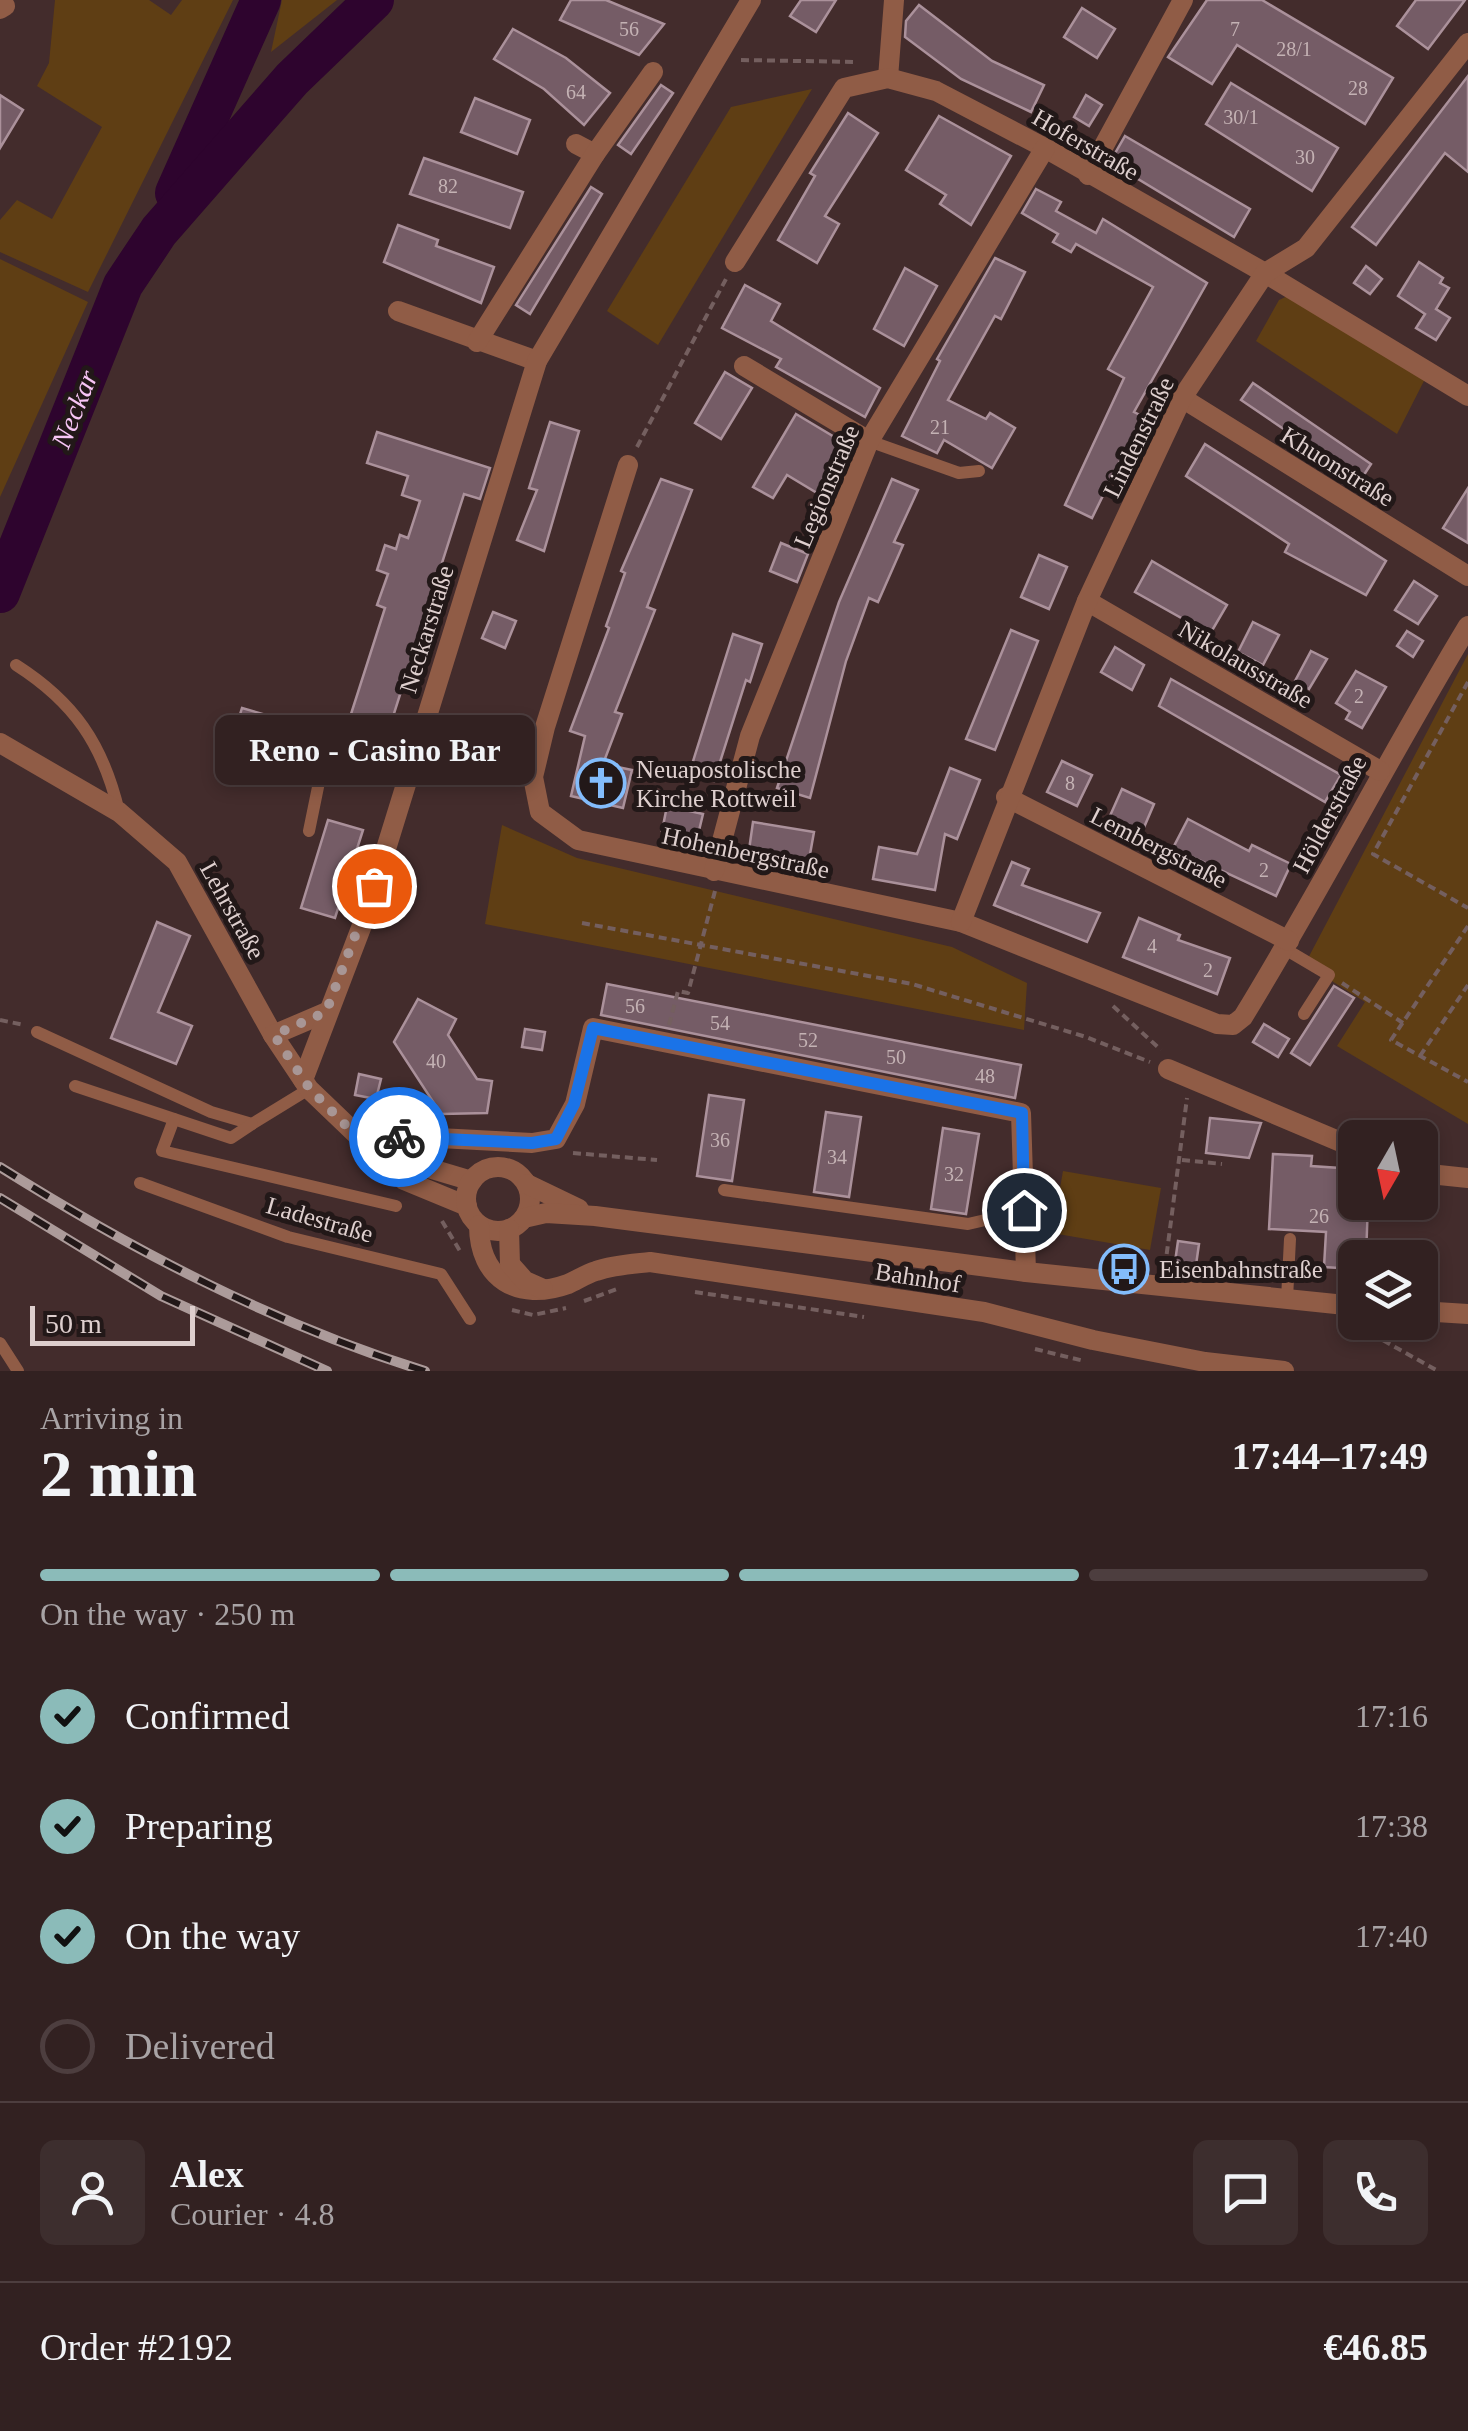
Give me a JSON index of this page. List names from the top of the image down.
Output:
{
  "streets": {
    "street": [
      "Hoferstraße",
      "Lindenstraße",
      "Khuonstraße",
      "Legionstraße",
      "Neckarstraße",
      "Nikolausstraße",
      "Hölderstraße",
      "Lembergstraße",
      "Hohenbergstraße",
      "Lehrstraße",
      "Bahnhof"
    ],
    "lane": ["Ladestraße"]
  },
  "crossings": [
    ["Hoferstraße", "Lindenstraße"],
    ["Hoferstraße", "Legionstraße"],
    ["Lindenstraße", "Khuonstraße"],
    ["Lindenstraße", "Nikolausstraße"],
    ["Lindenstraße", "Lembergstraße"],
    ["Lindenstraße", "Hohenbergstraße"],
    ["Legionstraße", "Hohenbergstraße"],
    ["Neckarstraße", "Lehrstraße"],
    ["Nikolausstraße", "Hölderstraße"],
    ["Hölderstraße", "Lembergstraße"],
    ["Hölderstraße", "Hohenbergstraße"]
  ],
  "water": ["Neckar"],
  "places": {
    "church": ["Neuapostolische Kirche Rottweil"],
    "other": ["Reno - Casino Bar"],
    "bus stop": ["Eisenbahnstraße"]
  },
  "house_numbers": [
    "56",
    "7",
    "28/1",
    "28",
    "64",
    "30/1",
    "30",
    "82",
    "21",
    "2",
    "8",
    "2",
    "4",
    "2",
    "56",
    "54",
    "52",
    "50",
    "40",
    "48",
    "36",
    "34",
    "32",
    "26"
  ],
  "scale_bar": "50 m",
  "north": "bottom",
  "page": {
    "bubble": "Reno - Casino Bar",
    "scale": "50 m",
    "heading": ["2 min", "Arriving in", "17:44–17:49"],
    "panel": [
      "Alex",
      "Courier · 4.8",
      "Order #2192",
      "€46.85"
    ],
    "bar": "On the way · 250 m",
    "list": [
      ["Confirmed", "17:16"],
      ["Preparing", "17:38"],
      ["On the way", "17:40"],
      "Delivered"
    ]
  }
}
